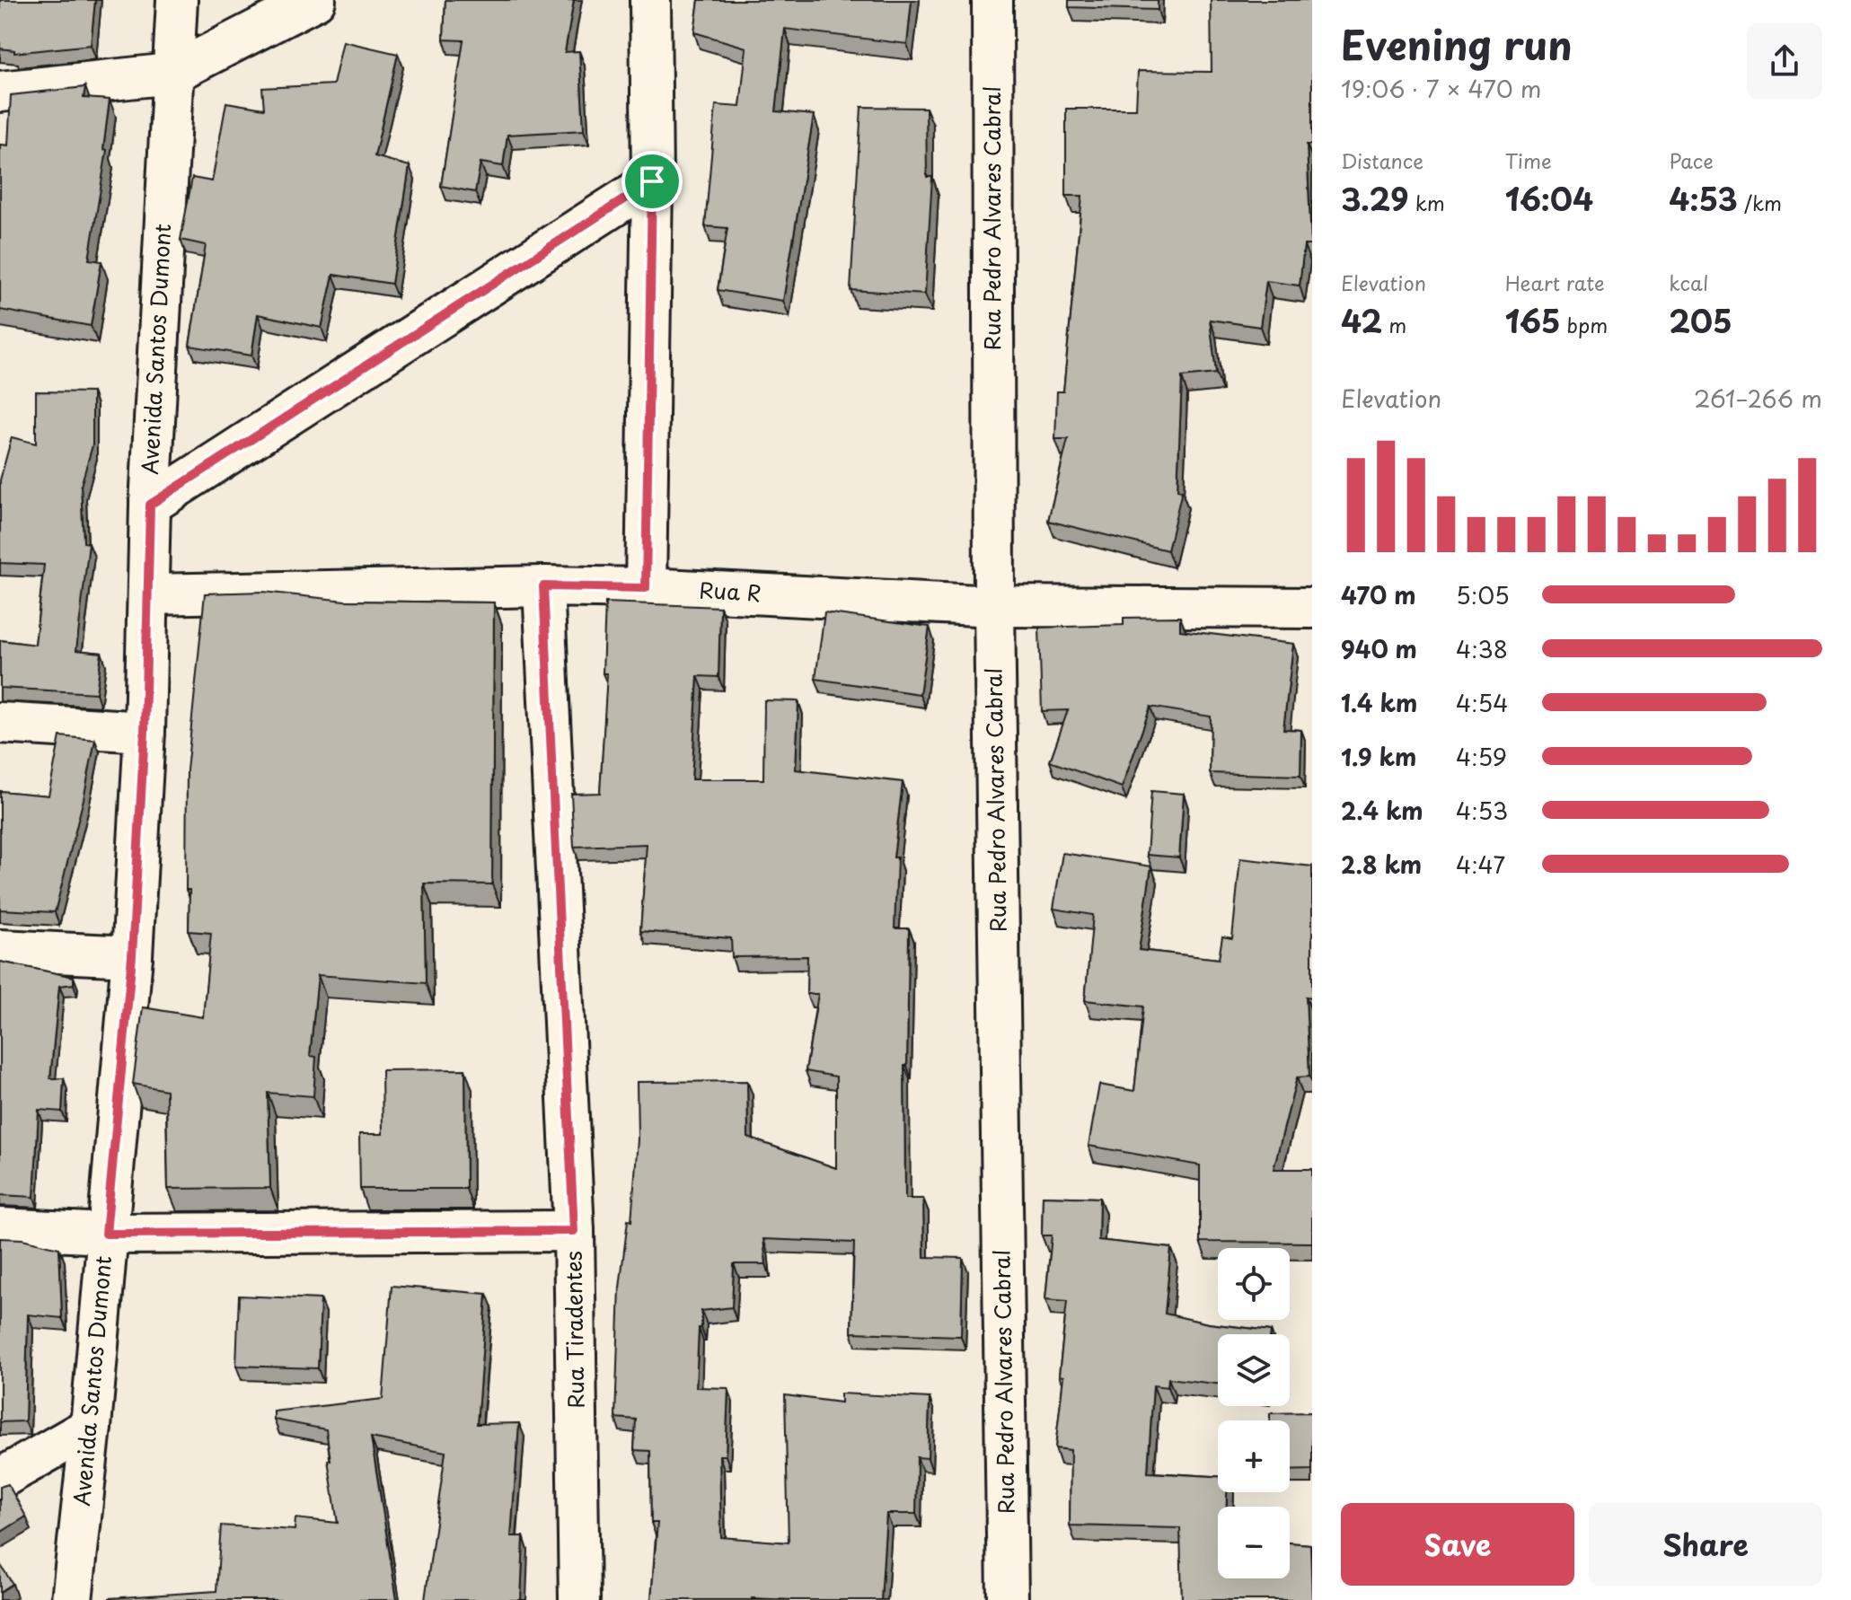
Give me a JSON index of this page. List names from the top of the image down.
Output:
{
  "streets": {
    "street": [
      "Rua Pedro Alvares Cabral",
      "Avenida Santos Dumont",
      "Rua R",
      "Rua Tiradentes"
    ]
  },
  "crossings": [
    ["Rua Pedro Alvares Cabral", "Rua R"],
    ["Avenida Santos Dumont", "Rua R"],
    ["Rua R", "Rua Tiradentes"]
  ],
  "page": {
    "heading": ["Evening run", "19:06 · 7 × 470 m"],
    "stats": [
      ["Distance", "3.29 km"],
      ["Time", "16:04"],
      ["Pace", "4:53 /km"],
      ["Elevation", "42 m"],
      ["Heart rate", "165 bpm"],
      ["kcal", "205"]
    ],
    "chart": ["Elevation", "261–266 m"],
    "list": [
      {
        "name": "470 m",
        "note": "5:05"
      },
      {
        "name": "940 m",
        "note": "4:38"
      },
      {
        "name": "1.4 km",
        "note": "4:54"
      },
      {
        "name": "1.9 km",
        "note": "4:59"
      },
      {
        "name": "2.4 km",
        "note": "4:53"
      },
      {
        "name": "2.8 km",
        "note": "4:47"
      }
    ],
    "map_buttons": ["+", "−"],
    "buttons": ["Save", "Share"]
  }
}
